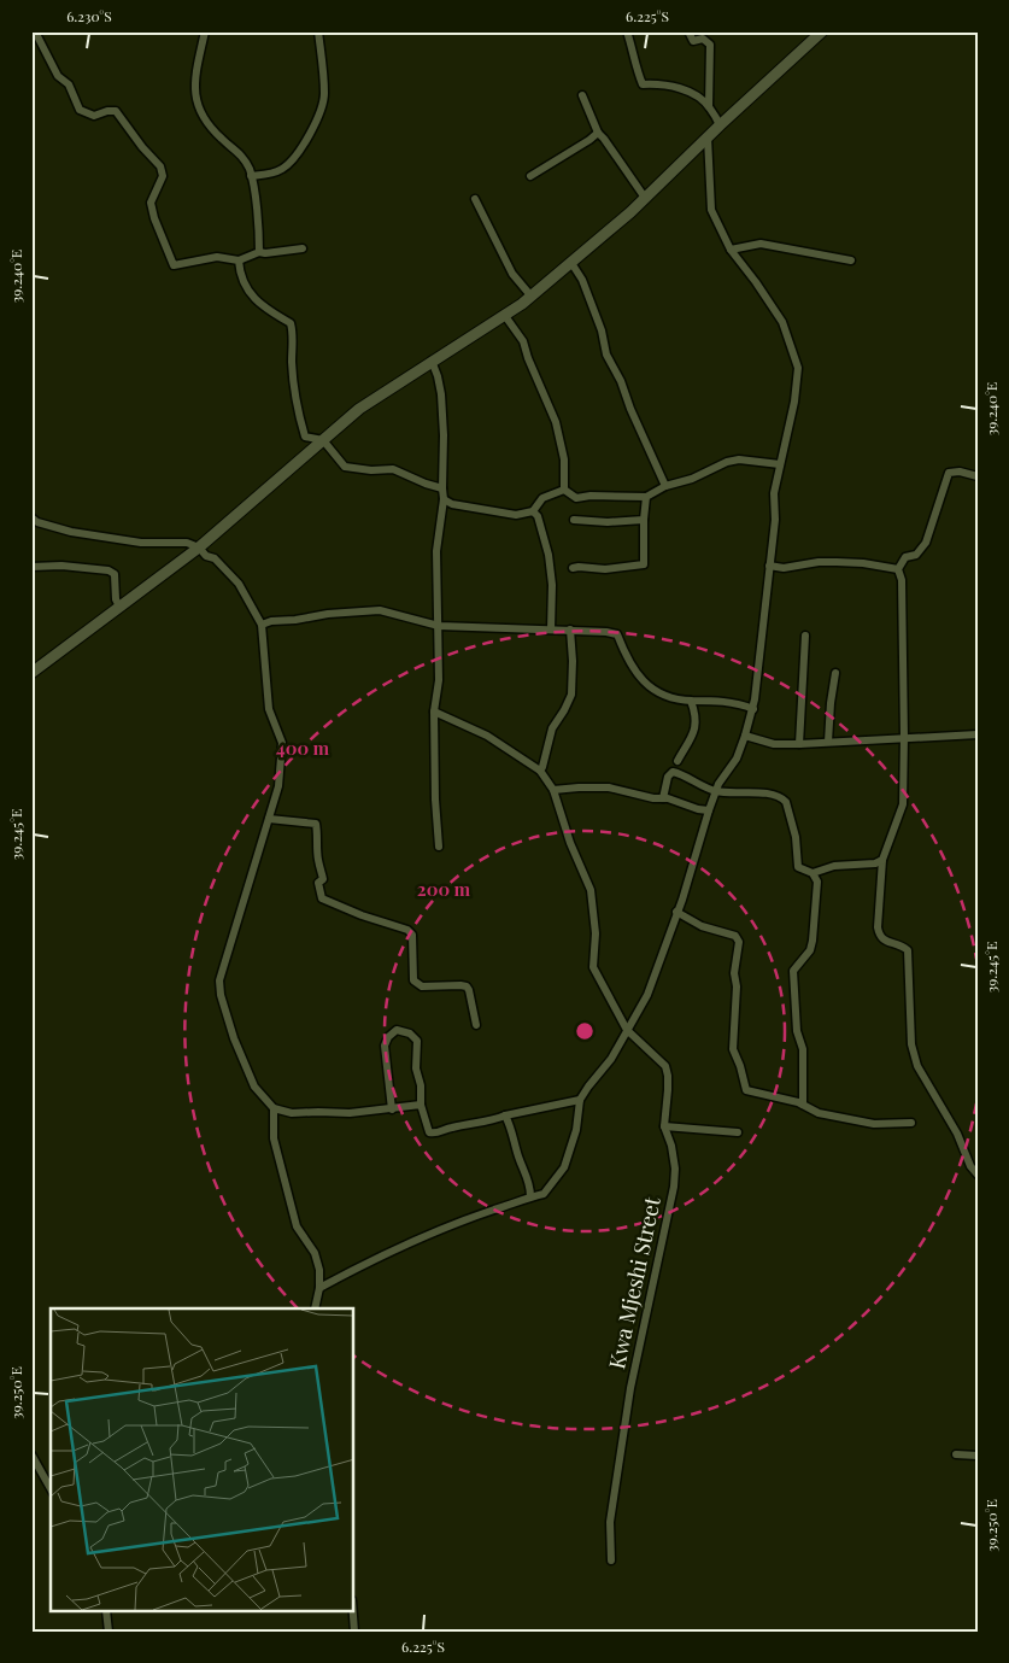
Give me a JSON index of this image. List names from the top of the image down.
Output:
{
  "streets": {
    "street": ["Kwa Mjeshi Street"]
  },
  "coordinates": [
    "6.230°S",
    "6.225°S",
    "39.240°E",
    "39.245°E",
    "39.250°E"
  ],
  "rings": ["400 m", "200 m"]
}
